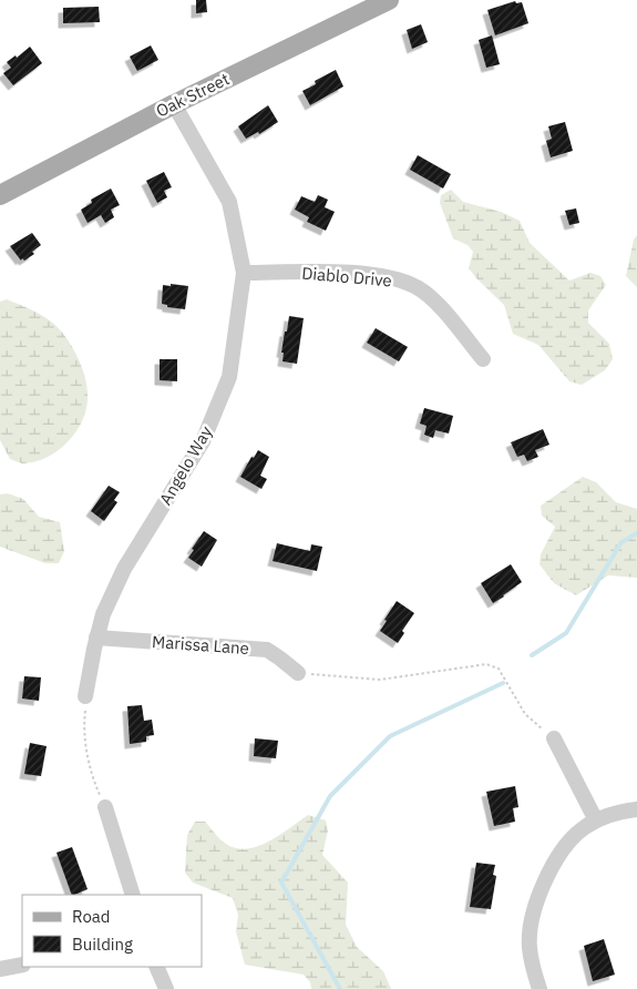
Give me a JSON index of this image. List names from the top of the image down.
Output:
{
  "streets": {
    "main road": ["Oak Street"],
    "street": ["Diablo Drive", "Angelo Way", "Marissa Lane"]
  },
  "crossings": [
    ["Oak Street", "Angelo Way"],
    ["Diablo Drive", "Angelo Way"],
    ["Angelo Way", "Marissa Lane"]
  ],
  "legend": ["Road", "Building"]
}
